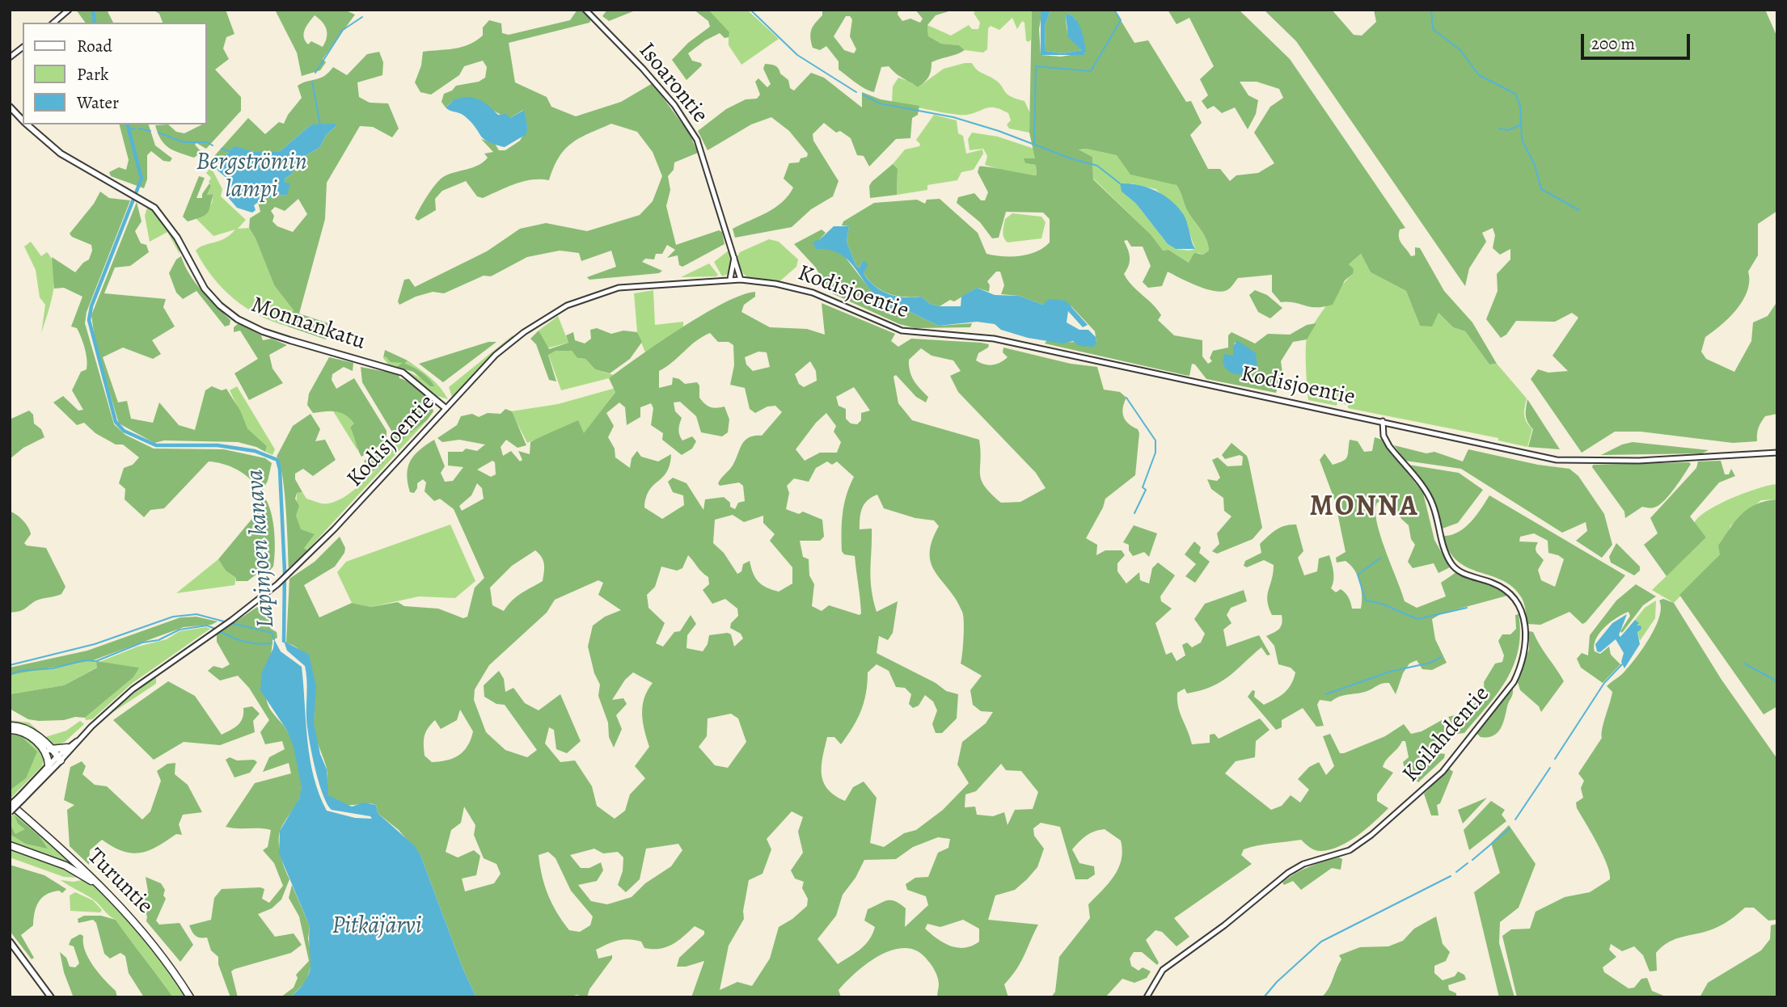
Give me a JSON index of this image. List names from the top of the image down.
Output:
{
  "streets": {
    "highway": ["Turuntie"],
    "main road": ["Kodisjoentie", "Monnankatu"],
    "street": ["Isoarontie", "Koilahdentie"]
  },
  "crossings": [
    ["Isoarontie", "Kodisjoentie"],
    ["Kodisjoentie", "Monnankatu"],
    ["Kodisjoentie", "Koilahdentie"],
    ["Kodisjoentie", "Turuntie"]
  ],
  "districts": ["MONNA"],
  "water": ["Bergströmin lampi", "Lapinjoen kanava", "Pitkäjärvi"],
  "legend": ["Road", "Park", "Water"],
  "scale_bar": "200 m"
}
